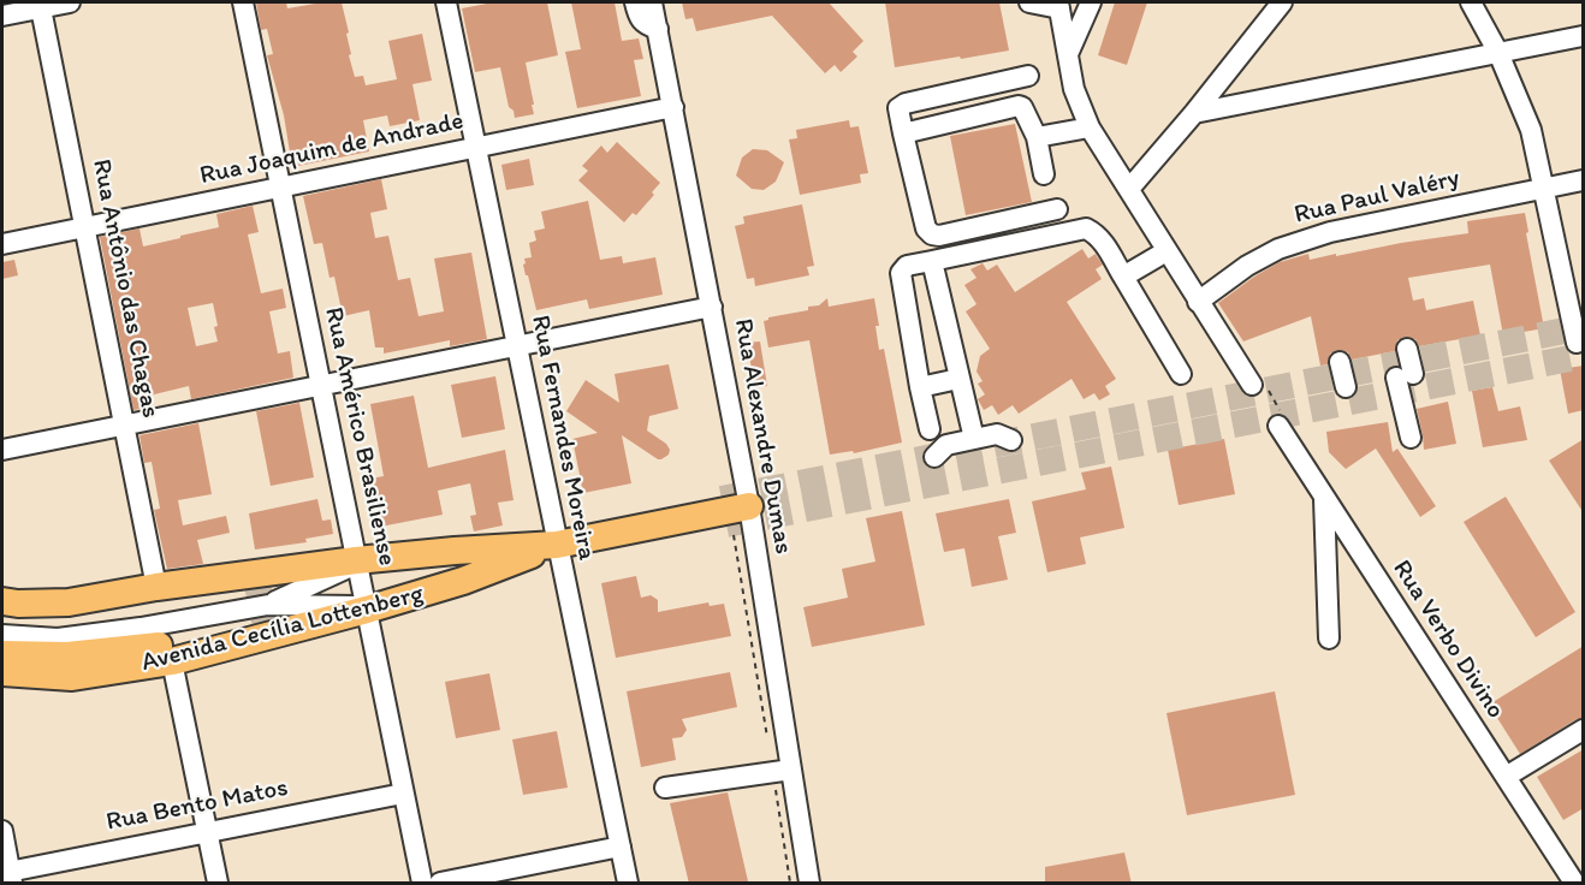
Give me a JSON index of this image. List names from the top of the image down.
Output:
{
  "streets": {
    "main road": ["Avenida Cecília Lottenberg"],
    "street": [
      "Rua Joaquim de Andrade",
      "Rua Paul Valéry",
      "Rua Antônio das Chagas",
      "Rua Américo Brasiliense",
      "Rua Alexandre Dumas",
      "Rua Fernandes Moreira",
      "Rua Verbo Divino",
      "Rua Bento Matos"
    ]
  },
  "crossings": [
    ["Rua Joaquim de Andrade", "Rua Antônio das Chagas"],
    ["Rua Joaquim de Andrade", "Rua Américo Brasiliense"],
    ["Rua Joaquim de Andrade", "Rua Alexandre Dumas"],
    ["Rua Joaquim de Andrade", "Rua Fernandes Moreira"],
    ["Rua Antônio das Chagas", "Avenida Cecília Lottenberg"],
    ["Rua Américo Brasiliense", "Avenida Cecília Lottenberg"],
    ["Rua Américo Brasiliense", "Rua Bento Matos"],
    ["Rua Alexandre Dumas", "Avenida Cecília Lottenberg"],
    ["Rua Fernandes Moreira", "Avenida Cecília Lottenberg"]
  ]
}
